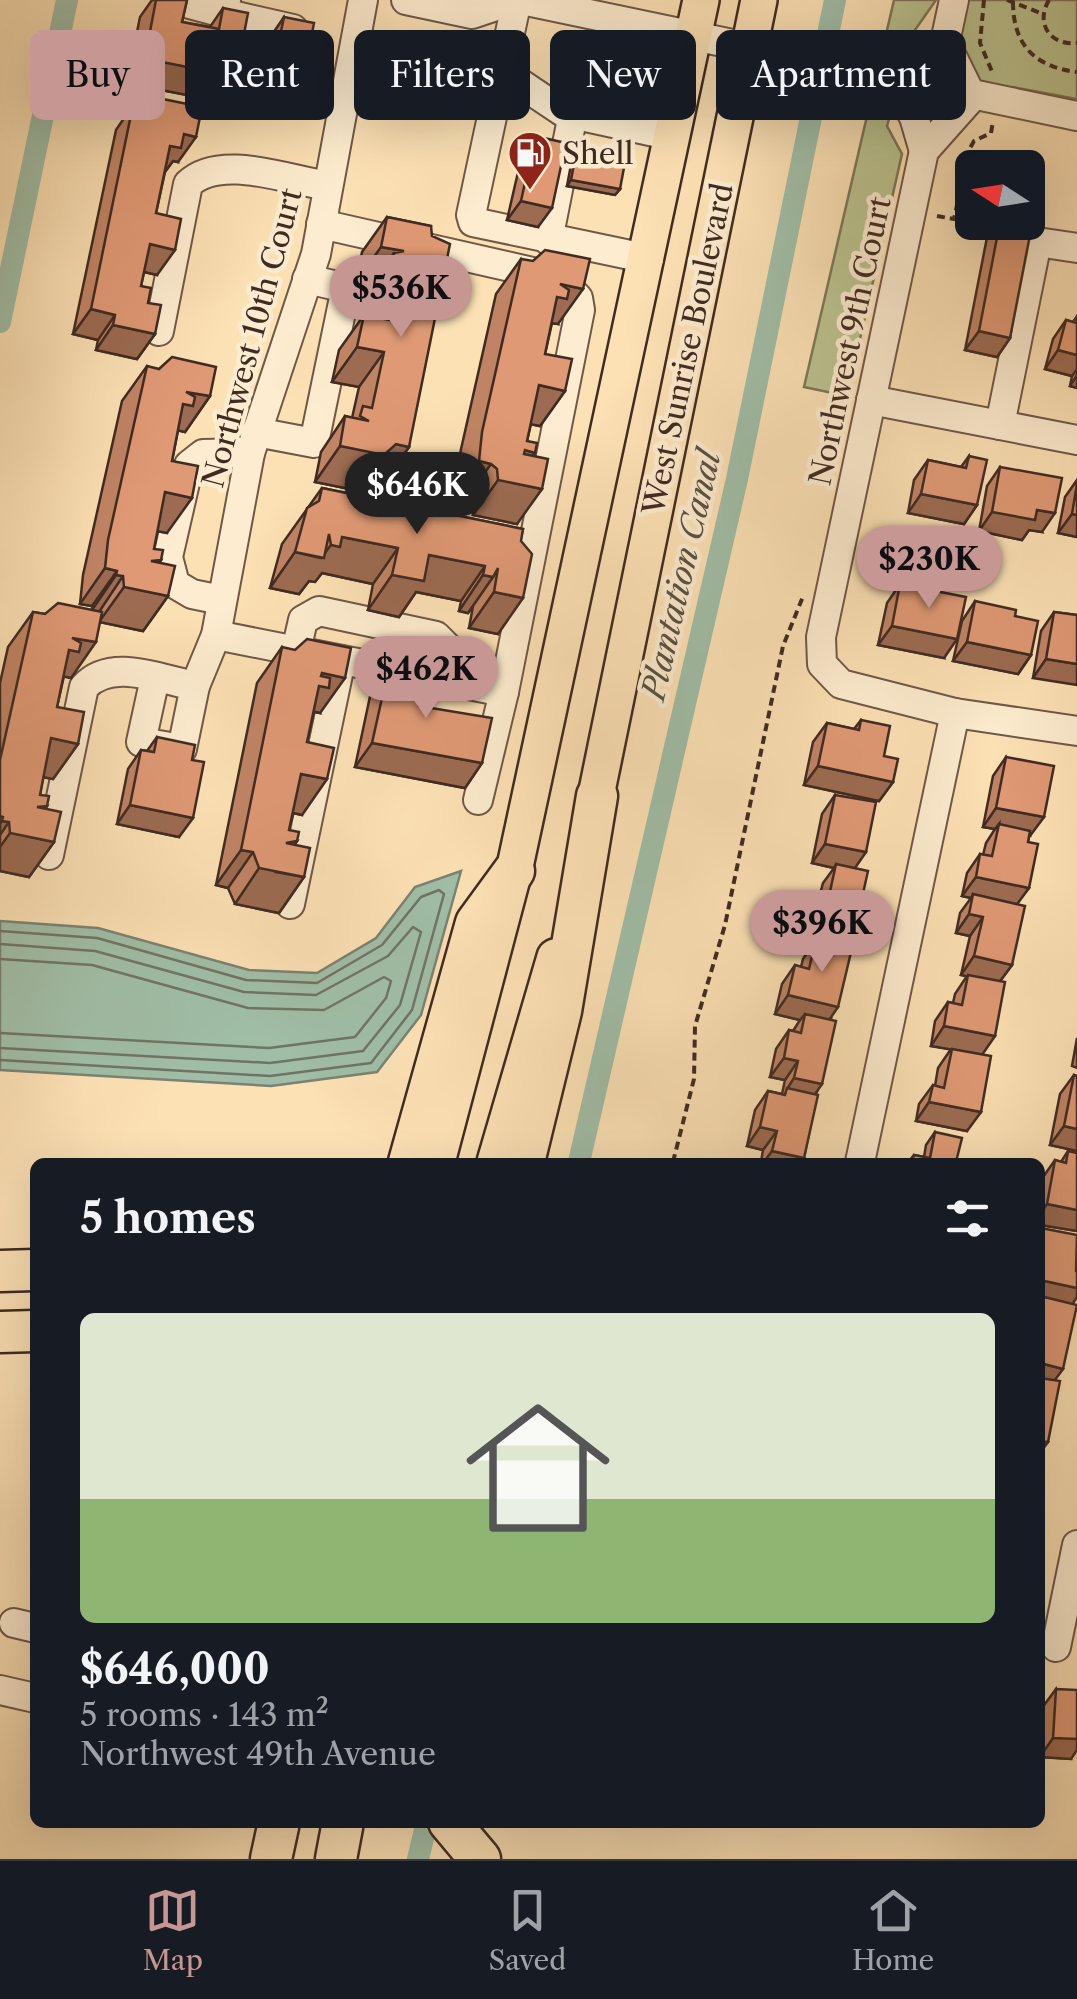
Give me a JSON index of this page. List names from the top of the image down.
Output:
{
  "streets": {
    "main road": ["West Sunrise Boulevard"],
    "street": ["Northwest 10th Court", "Northwest 9th Court"]
  },
  "water": ["Plantation Canal"],
  "places": {
    "fuel station": ["Shell"]
  },
  "north": "left",
  "page": {
    "chip": [
      "Buy",
      "Rent",
      "Filters",
      "New",
      "Apartment"
    ],
    "price": [
      "$536K",
      "$646K",
      "$230K",
      "$462K",
      "$396K"
    ],
    "heading": "5 homes",
    "list": [
      {
        "name": "$646,000",
        "note": "5 rooms · 143 m² · Northwest 49th Avenue"
      }
    ],
    "tabs": ["Map", "Saved", "Home"]
  }
}
